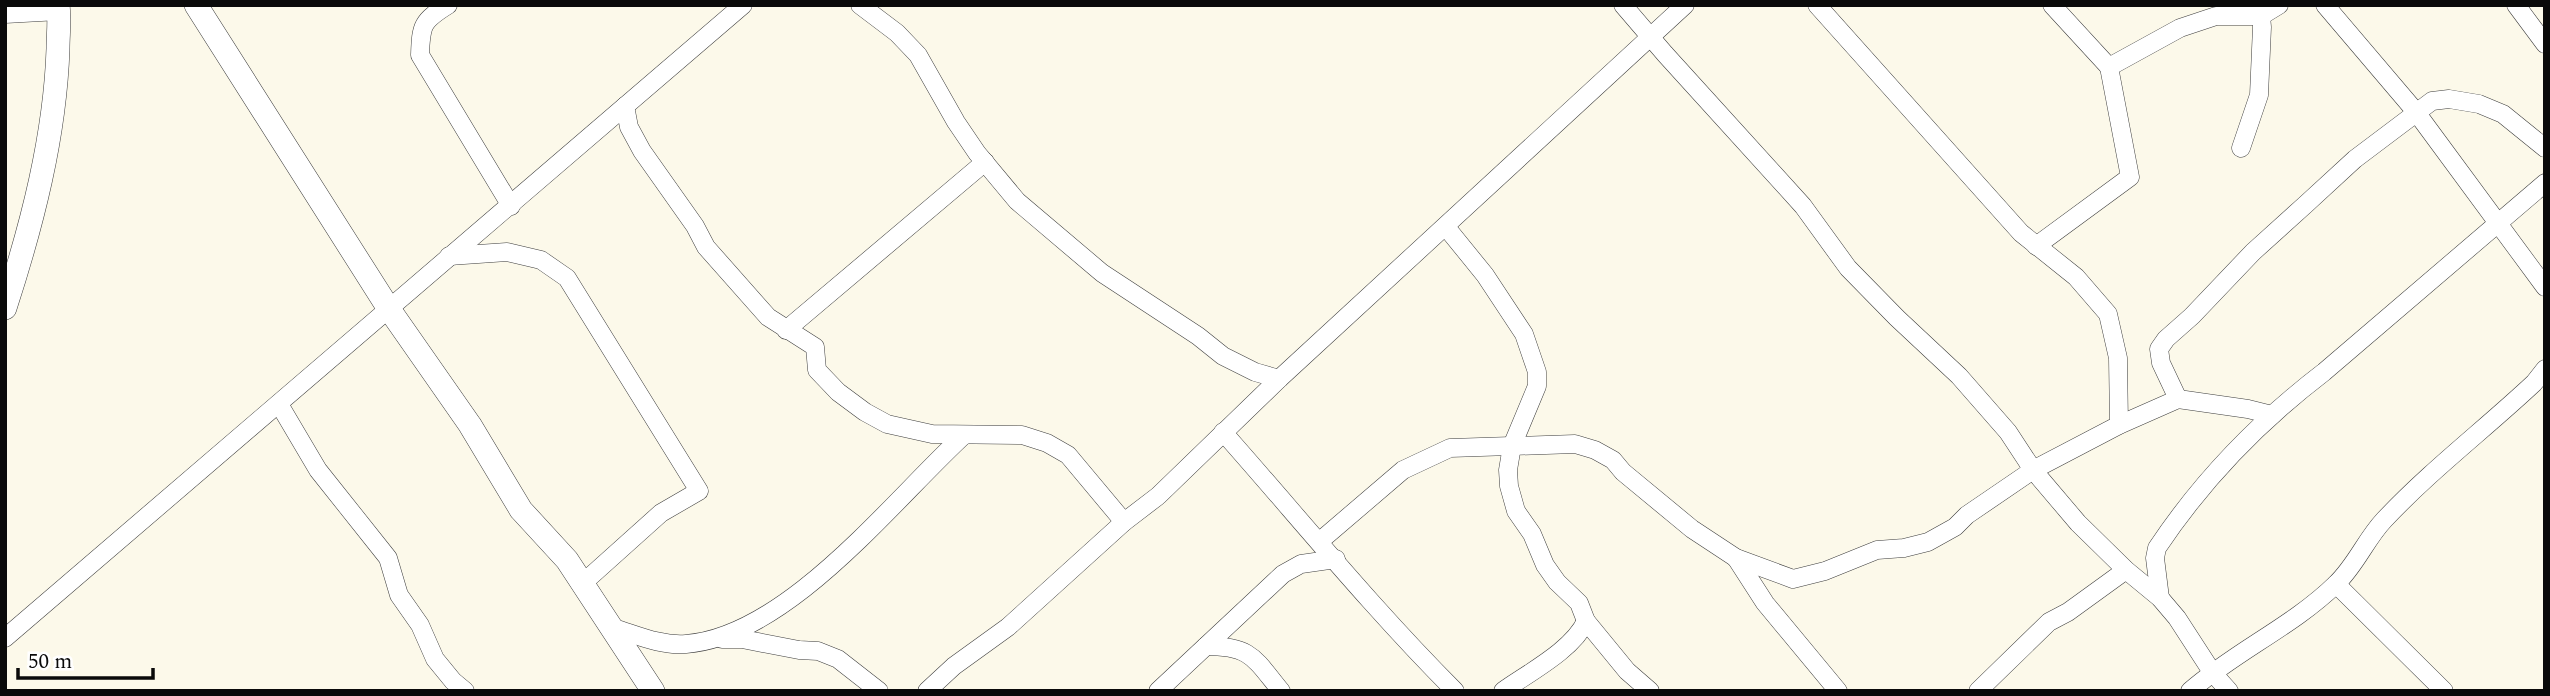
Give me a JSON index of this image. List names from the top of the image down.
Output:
{
  "scale_bar": "50 m"
}
